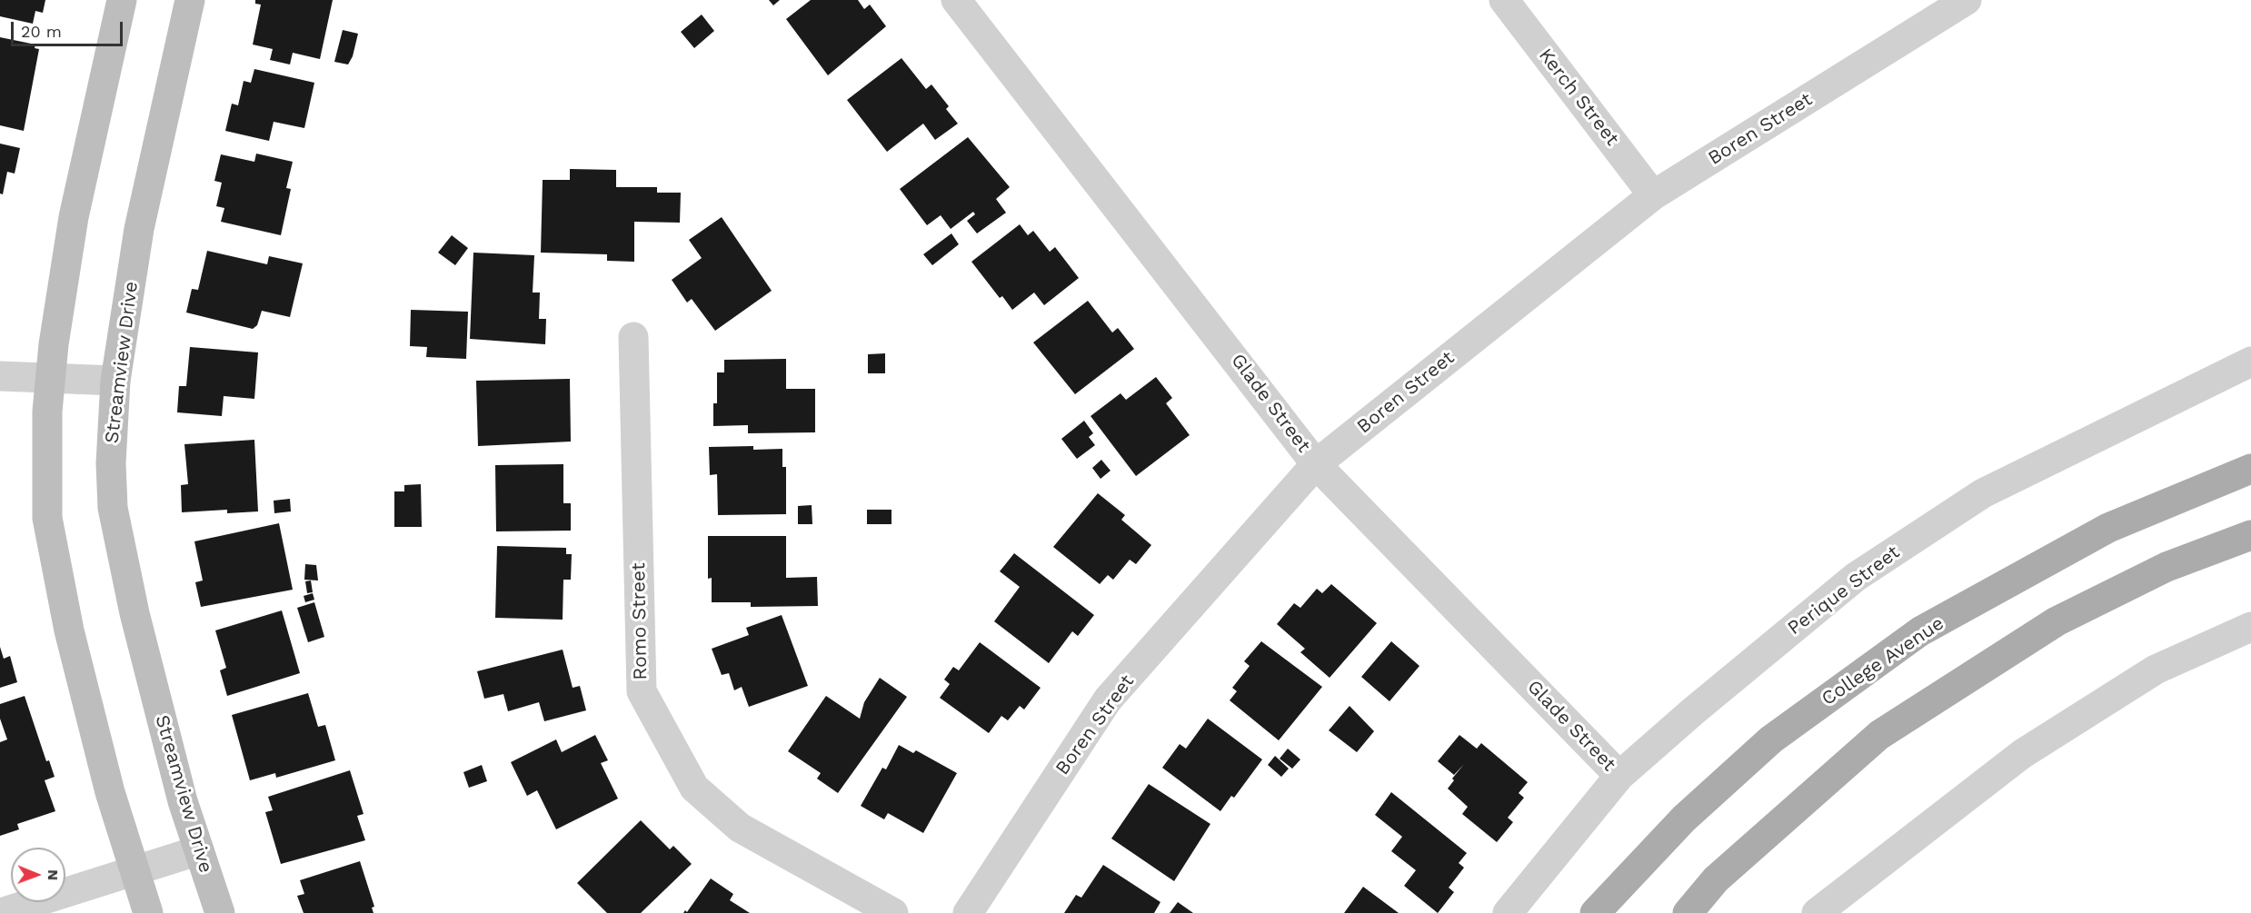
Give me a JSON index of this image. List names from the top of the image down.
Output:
{
  "streets": {
    "main road": ["Streamview Drive", "College Avenue"],
    "street": [
      "Kerch Street",
      "Boren Street",
      "Glade Street",
      "Perique Street",
      "Romo Street"
    ]
  },
  "crossings": [
    ["Kerch Street", "Boren Street"],
    ["Boren Street", "Glade Street"],
    ["Glade Street", "Perique Street"]
  ],
  "scale_bar": "20 m",
  "north": "right"
}
